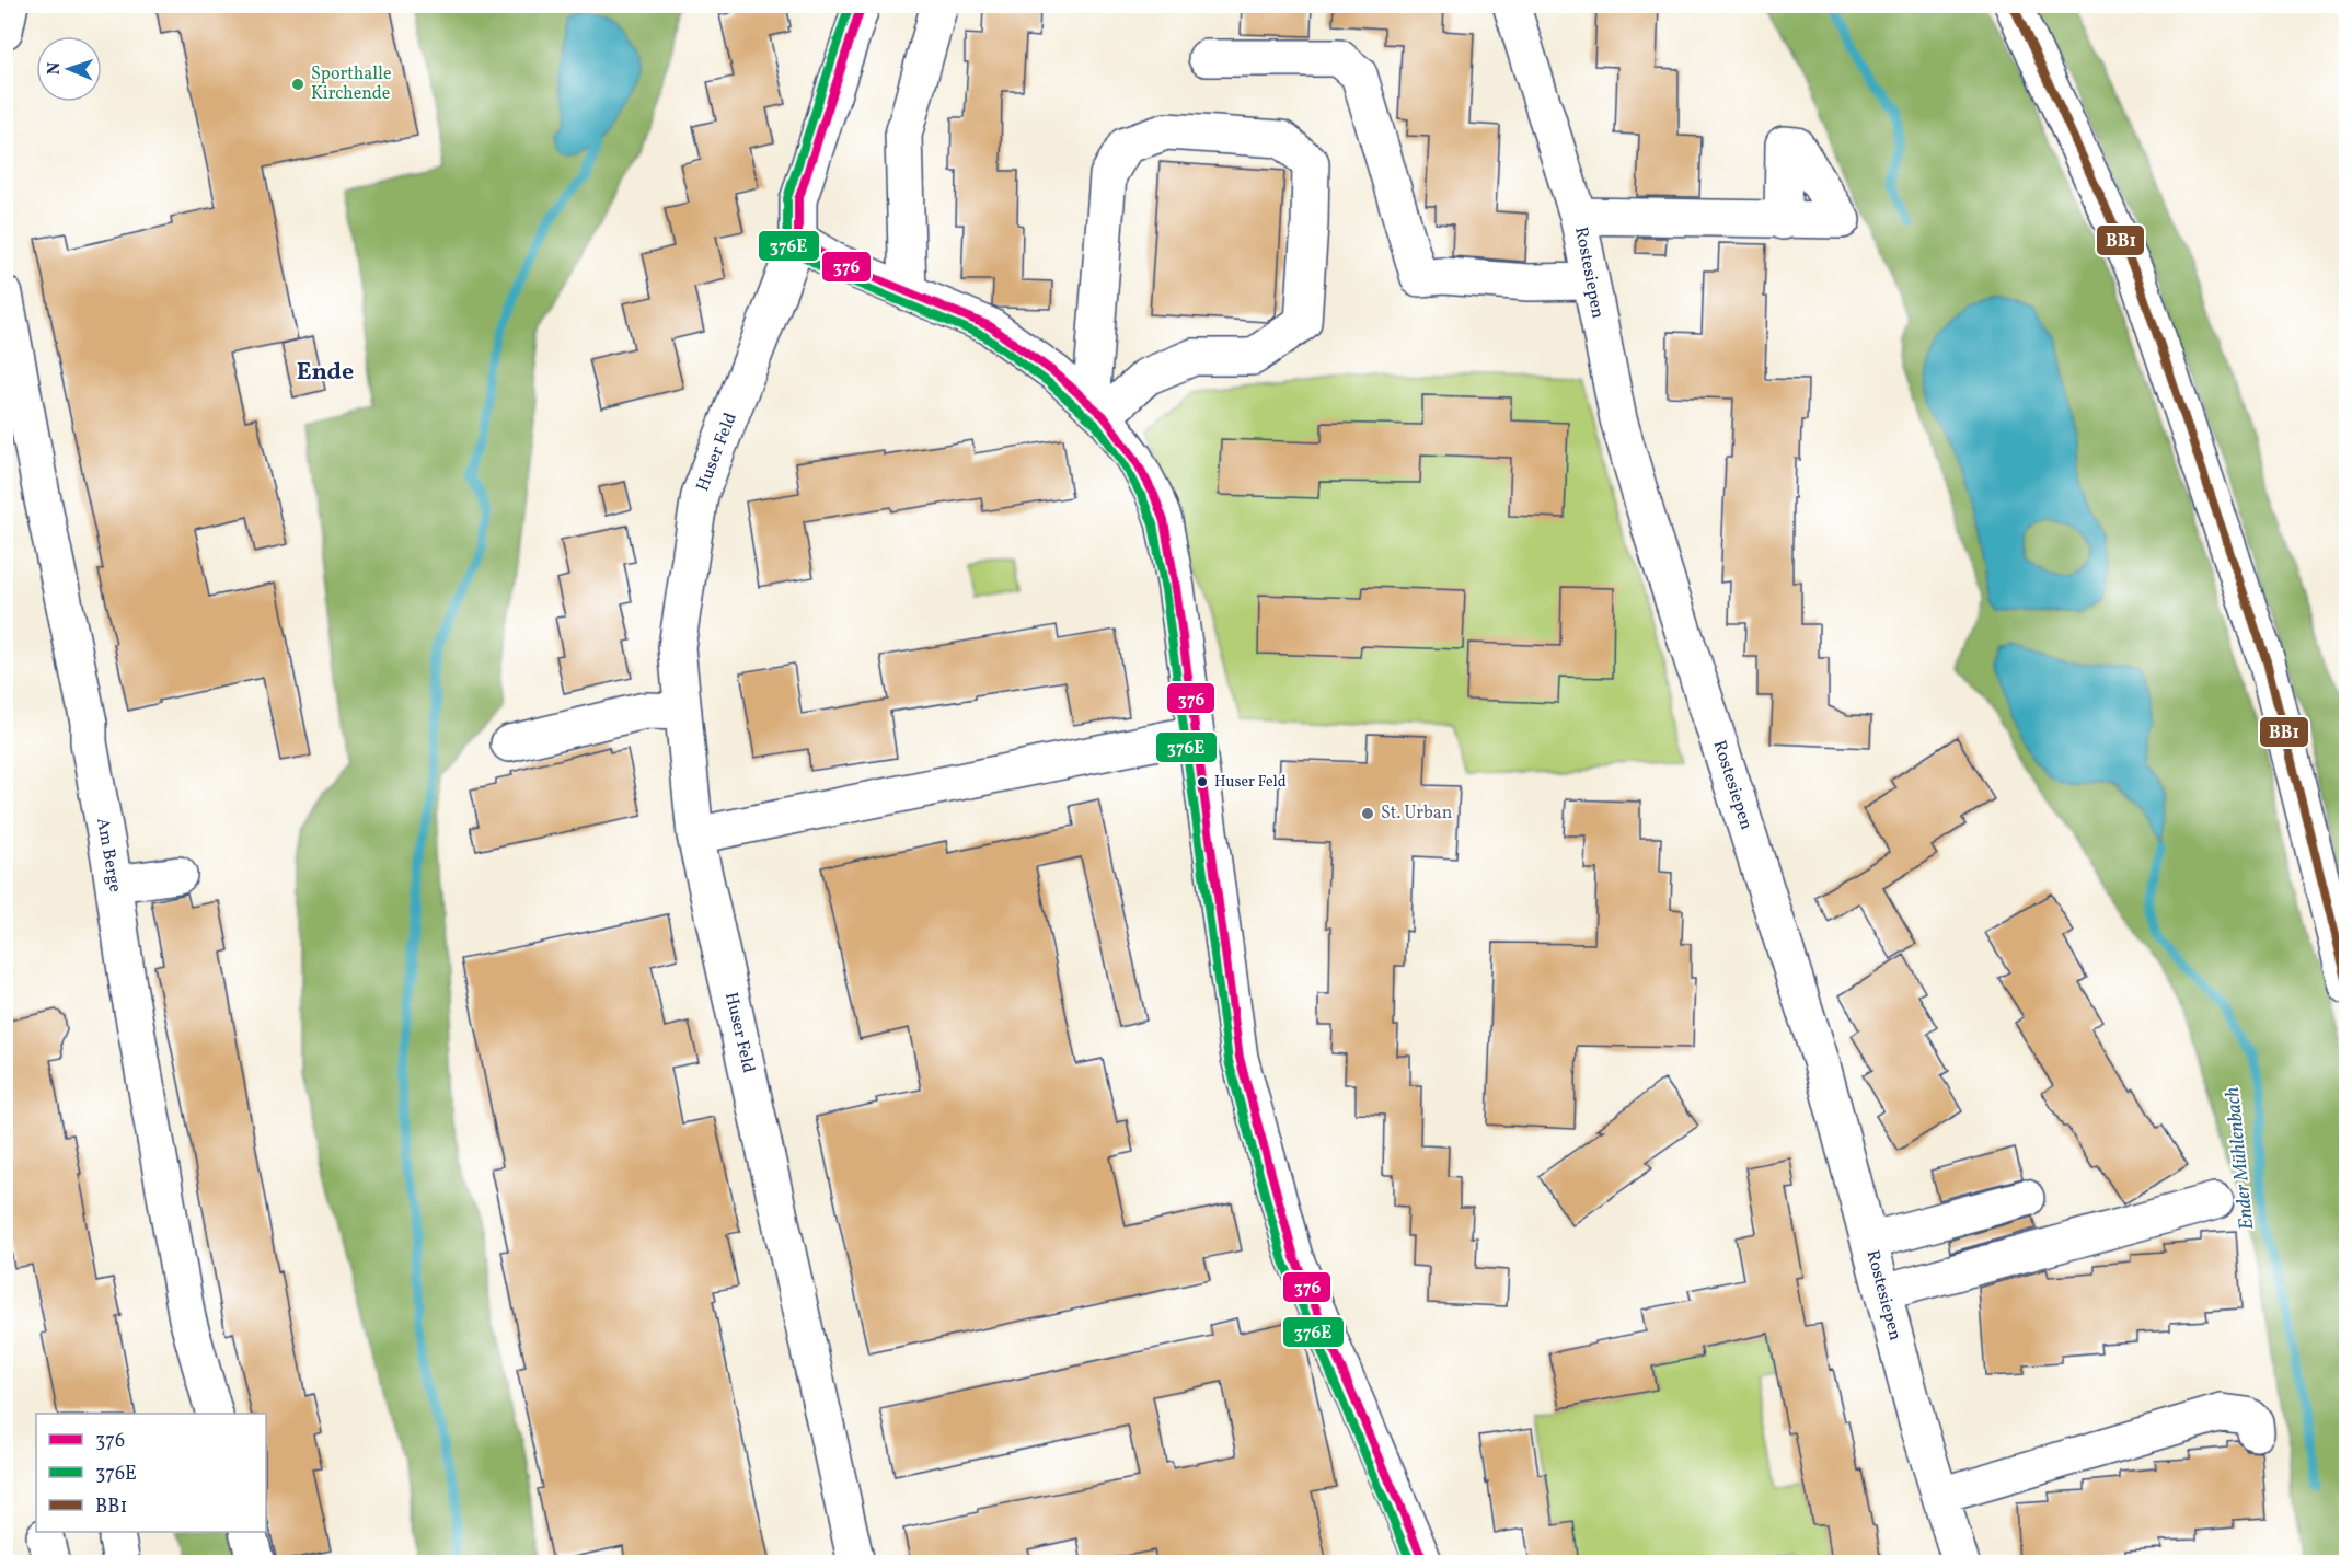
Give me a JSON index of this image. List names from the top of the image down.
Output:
{
  "streets": {
    "street": ["Rostesiepen", "Huser Feld", "Am Berge"]
  },
  "districts": ["Ende"],
  "water": ["Ender Mühlenbach"],
  "places": ["Sporthalle Kirchende", "Huser Feld", "St. Urban"],
  "lines": ["transit line 376", "transit line 376E", "transit line BB1"],
  "legend": ["376", "376E", "BB1"],
  "north": "left"
}
